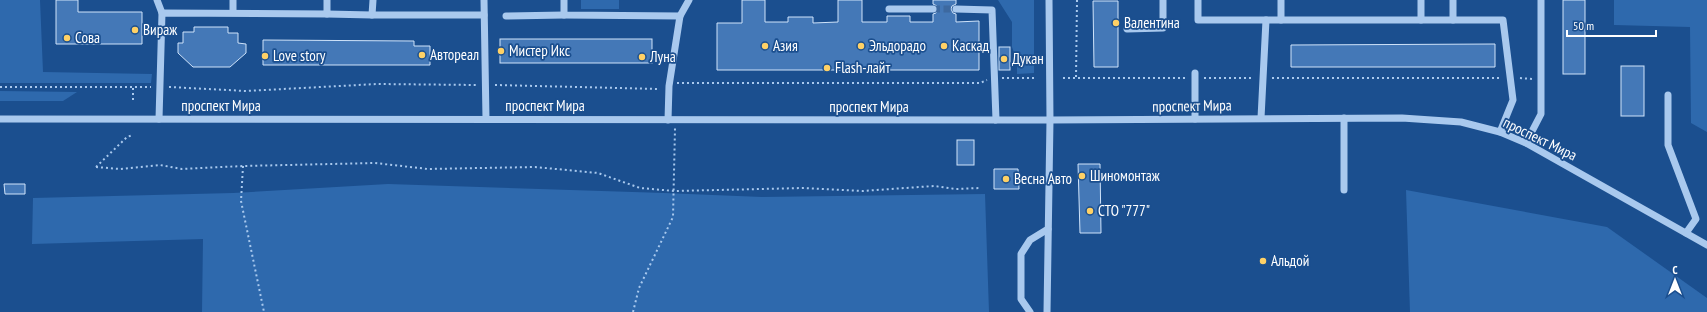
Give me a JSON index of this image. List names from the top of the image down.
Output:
{
  "streets": {
    "street": ["проспект Мира"]
  },
  "places": [
    "Валентина",
    "Вираж",
    "Сова",
    "Азия",
    "Эльдорадо",
    "Каскад",
    "Мистер Икс",
    "Автореал",
    "Love story",
    "Луна",
    "Дукан",
    "Flash-лайт",
    "Шиномонтаж",
    "Весна Авто",
    "СТО \"777\"",
    "Альдой"
  ],
  "scale_bar": "50 m",
  "north": "top"
}
